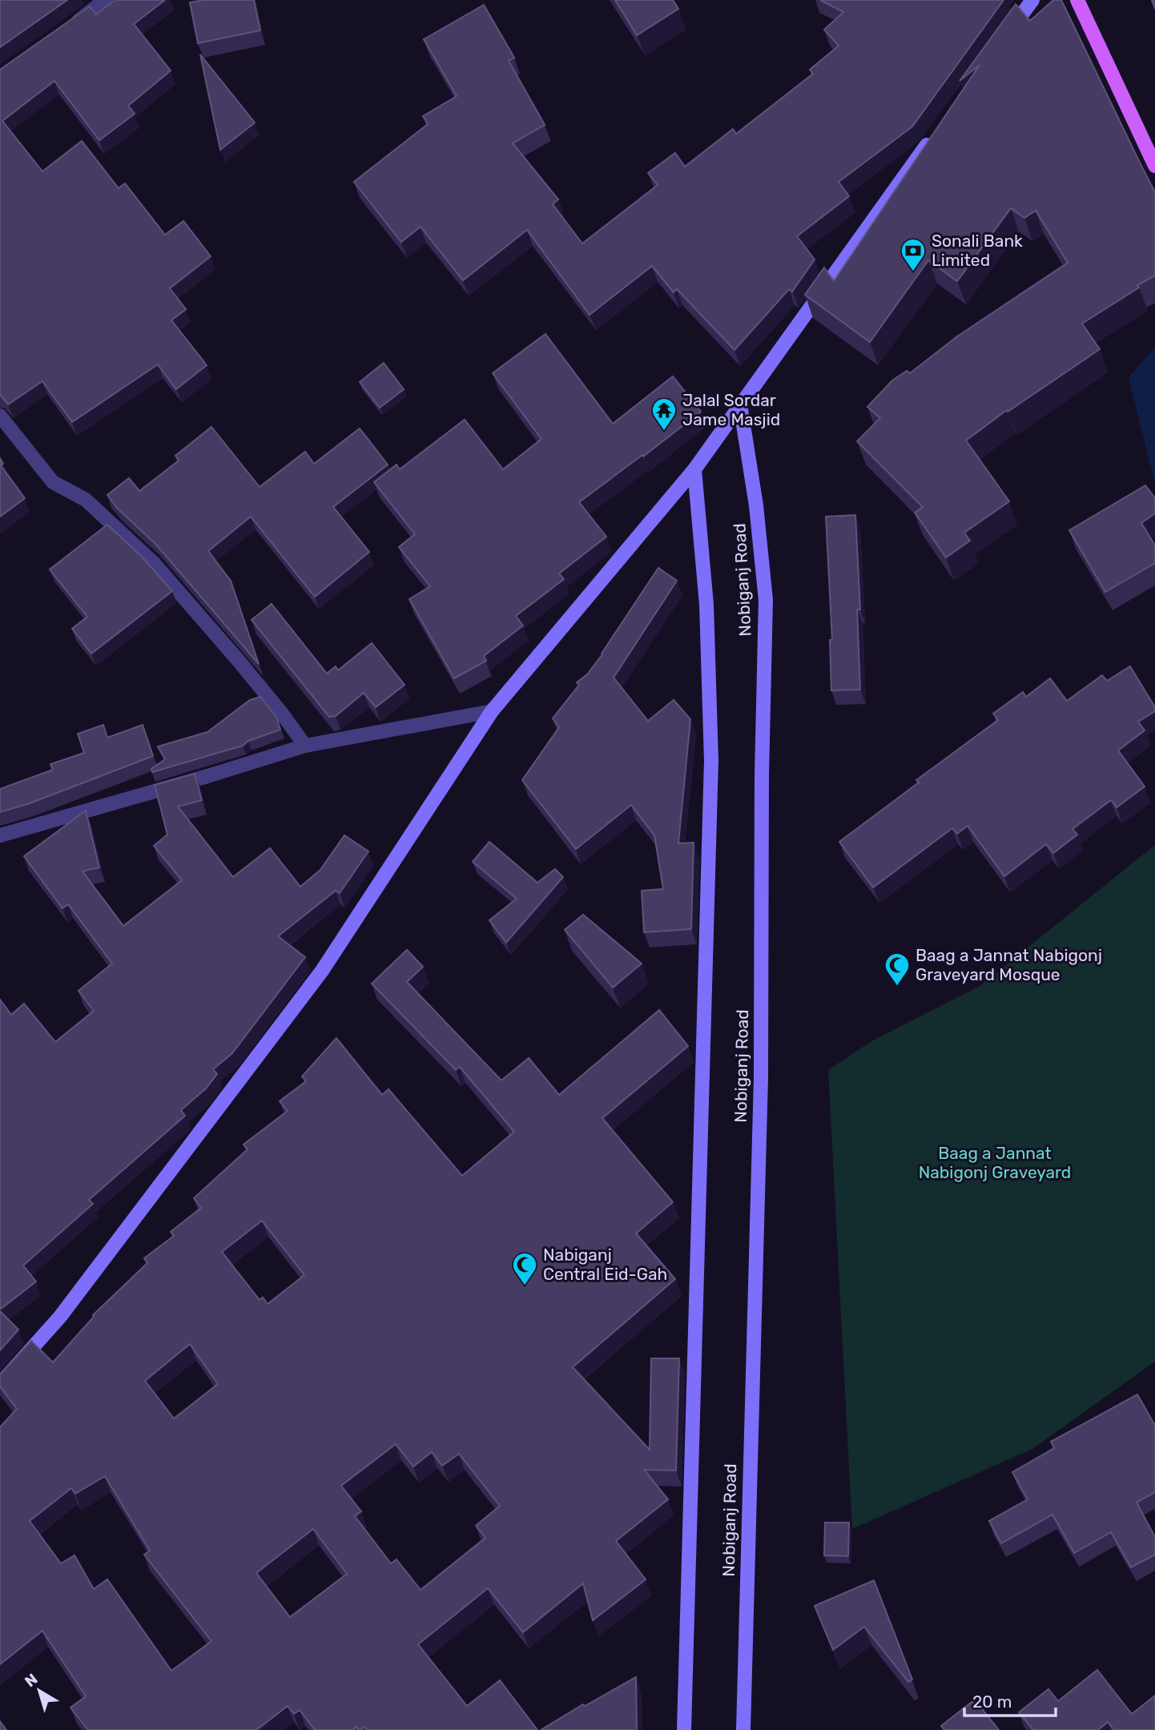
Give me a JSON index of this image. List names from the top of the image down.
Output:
{
  "streets": {
    "main road": ["Nobiganj Road"]
  },
  "parks": ["Baag a Jannat Nabigonj Graveyard"],
  "places": {
    "bank": ["Sonali Bank Limited"],
    "temple": ["Jalal Sordar Jame Masjid"],
    "mosque": ["Baag a Jannat Nabigonj Graveyard Mosque", "Nabiganj Central Eid-Gah"]
  },
  "scale_bar": "20 m",
  "north": "top left"
}
